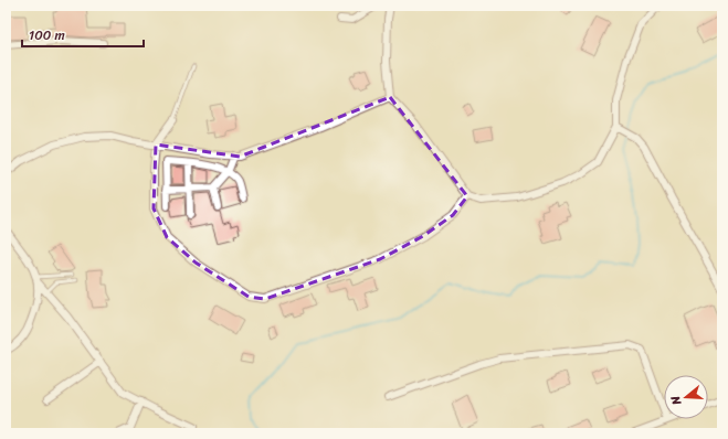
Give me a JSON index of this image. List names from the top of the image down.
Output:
{
  "scale_bar": "100 m",
  "north": "left"
}
